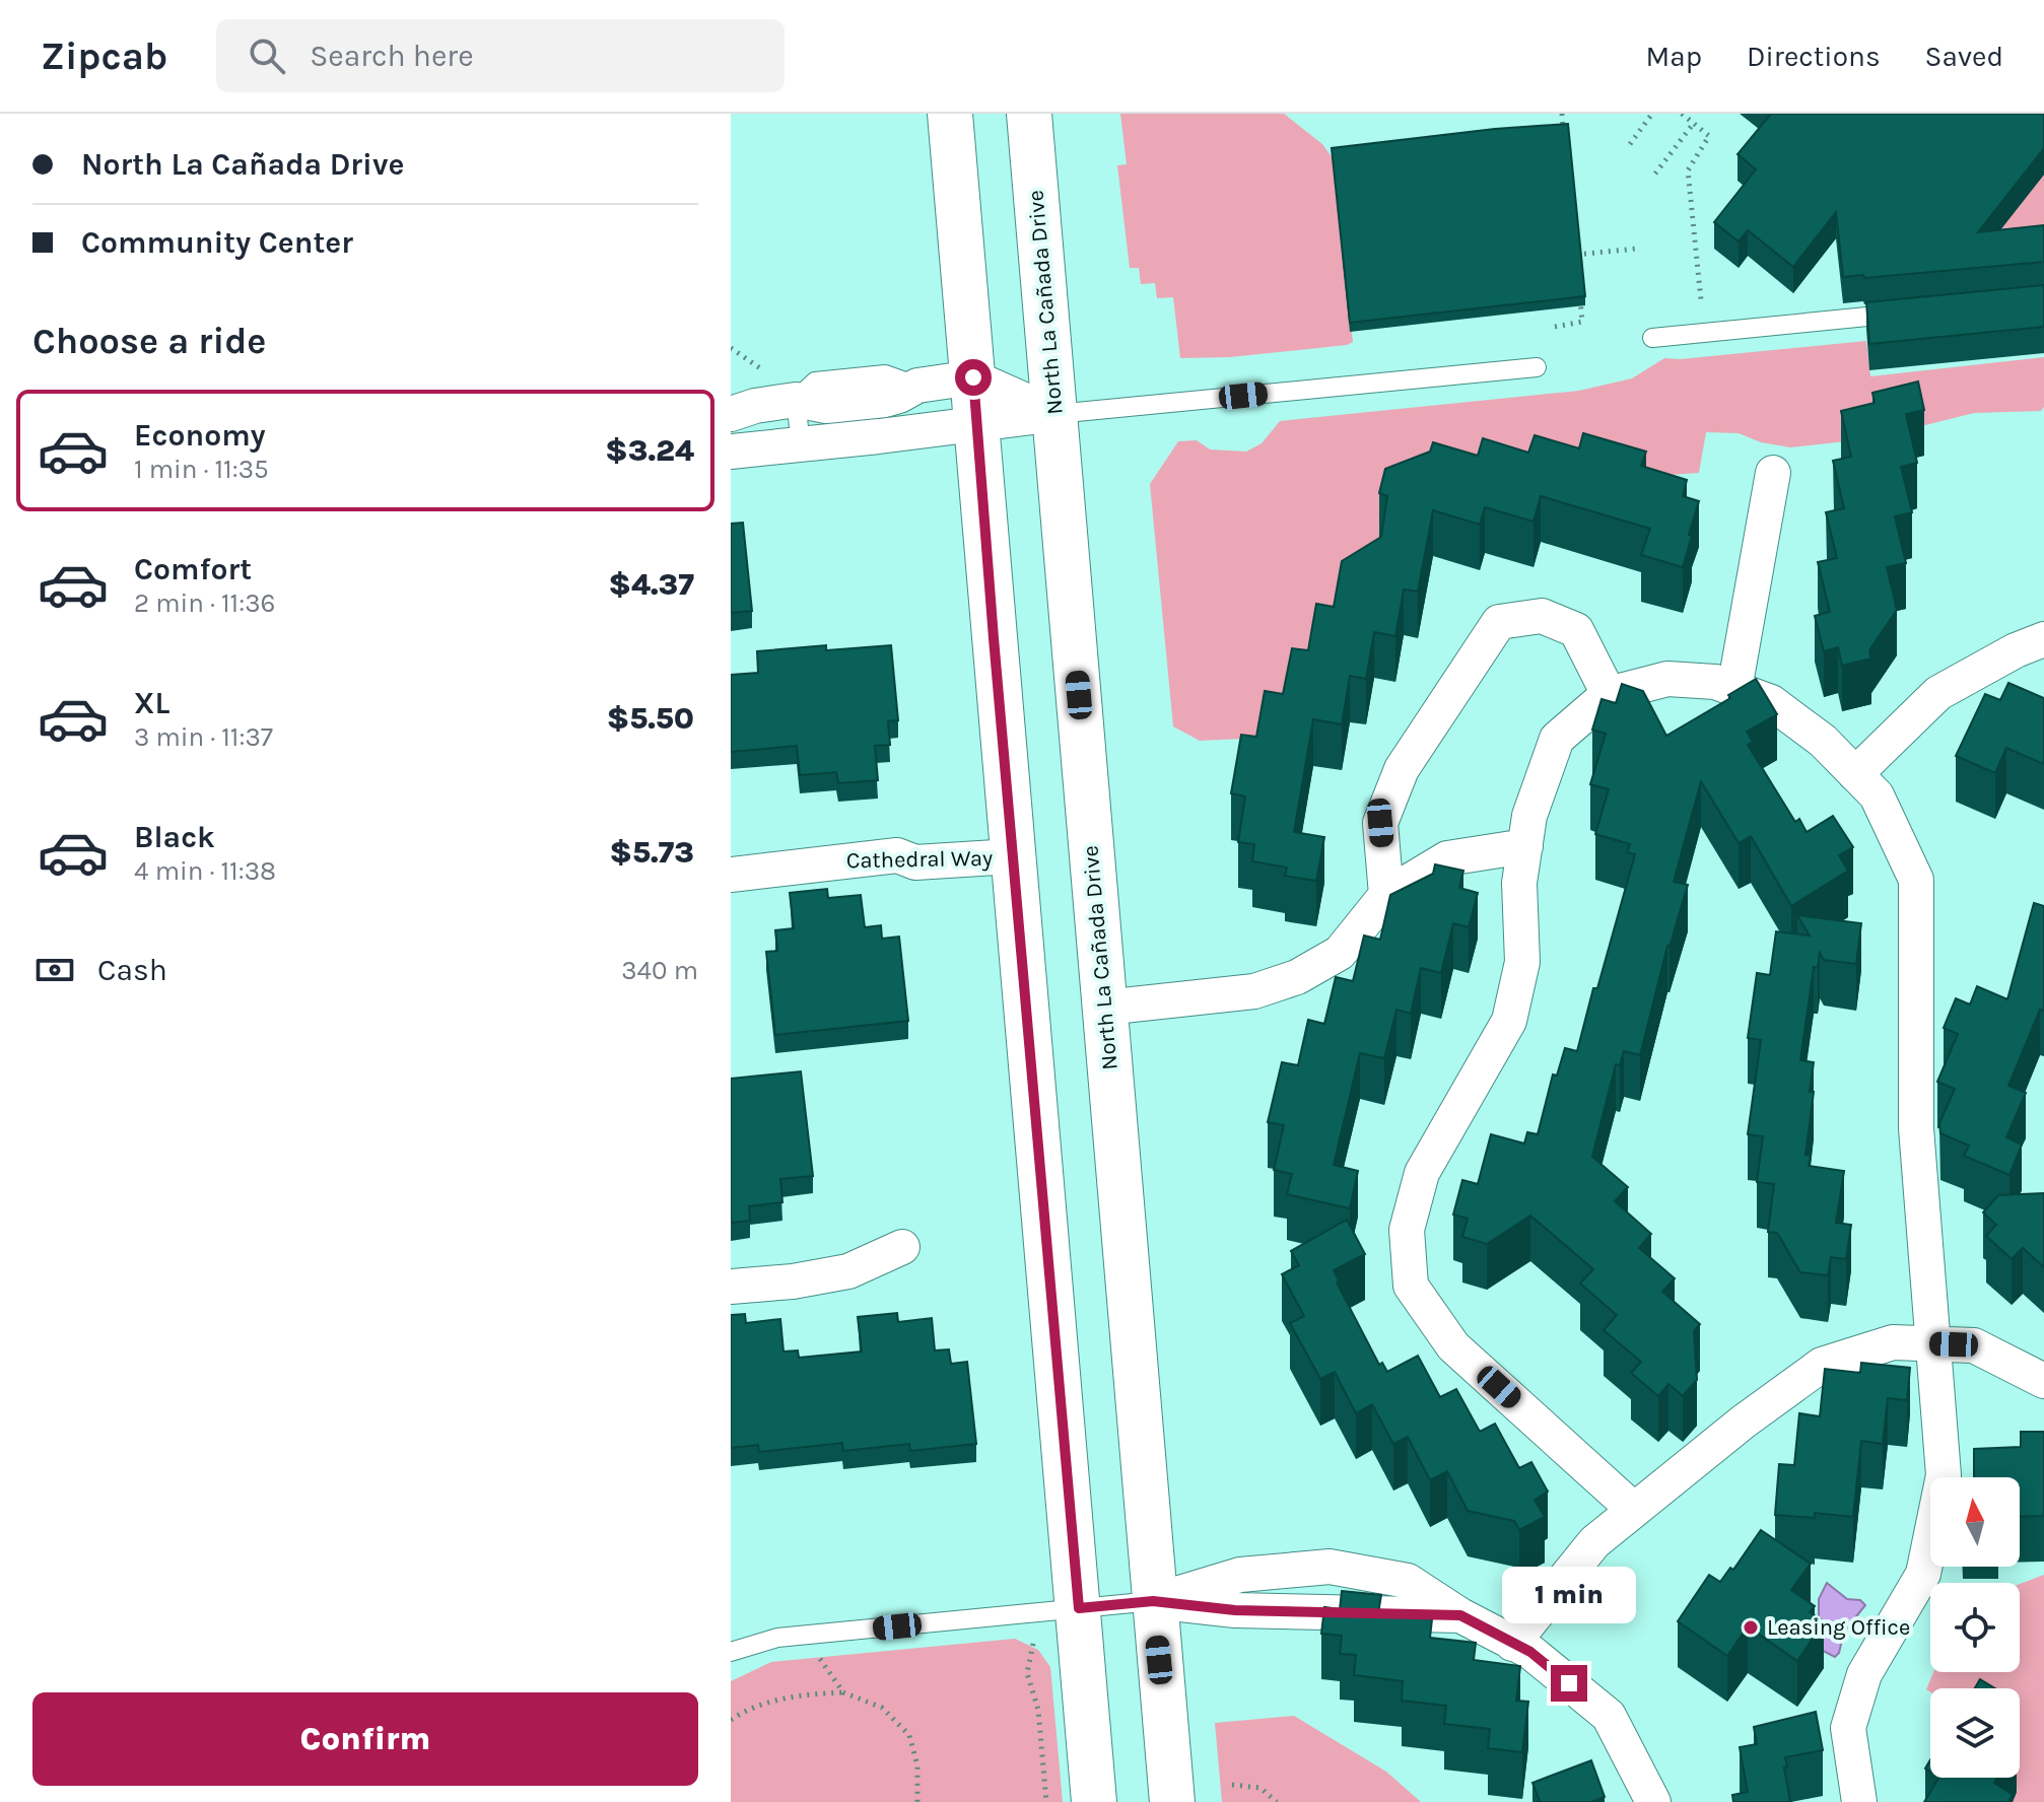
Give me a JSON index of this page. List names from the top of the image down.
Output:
{
  "streets": {
    "main road": ["North La Cañada Drive"],
    "street": ["Cathedral Way"]
  },
  "places": ["Leasing Office"],
  "north": "top",
  "page": {
    "header": "Zipcab",
    "search": "Search here",
    "nav": ["Map", "Directions", "Saved"],
    "banner": ["North La Cañada Drive", "Community Center"],
    "heading": "Choose a ride",
    "list": [
      {
        "name": "Economy",
        "note": "1 min · 11:35",
        "value": "$3.24"
      },
      {
        "name": "Comfort",
        "note": "2 min · 11:36",
        "value": "$4.37"
      },
      {
        "name": "XL",
        "note": "3 min · 11:37",
        "value": "$5.50"
      },
      {
        "name": "Black",
        "note": "4 min · 11:38",
        "value": "$5.73"
      }
    ],
    "pay": ["Cash", "340 m"],
    "bubble": "1 min",
    "buttons": "Confirm"
  }
}
